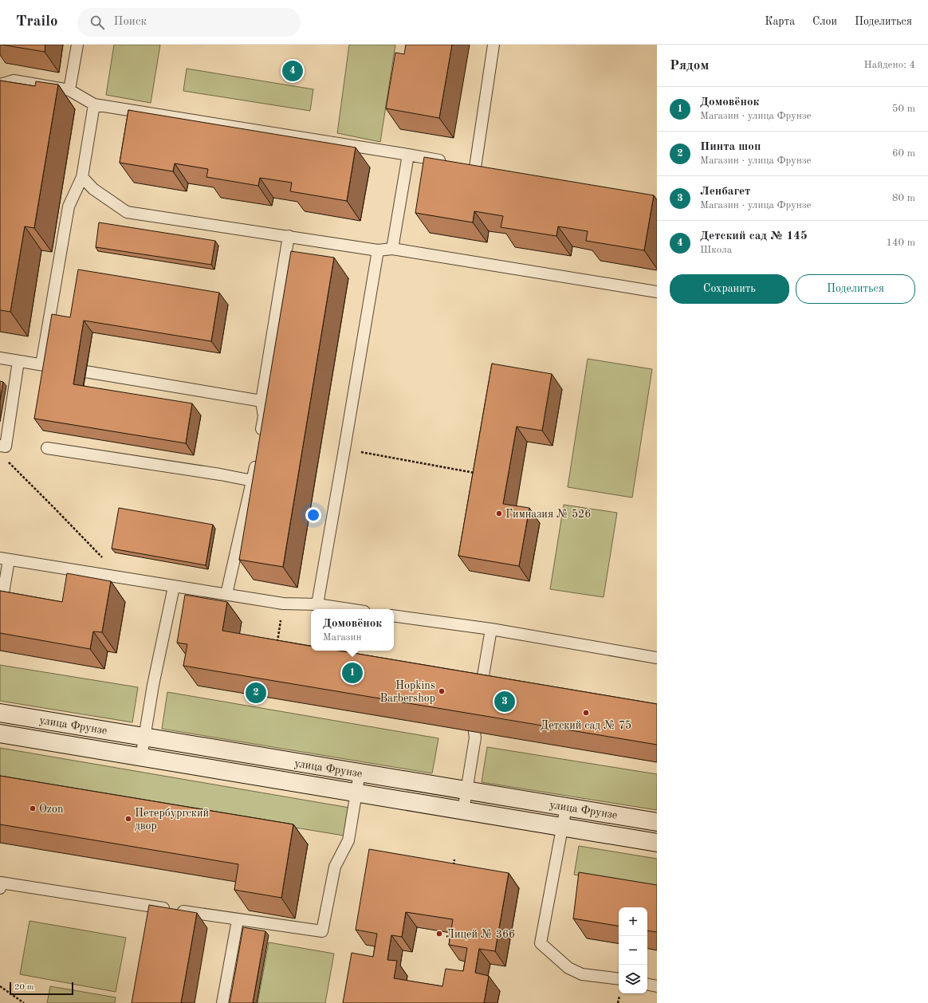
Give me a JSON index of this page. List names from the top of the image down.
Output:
{
  "streets": {
    "street": ["улица Фрунзе"]
  },
  "places": [
    "Гимназия № 526",
    "Hopkins Barbershop",
    "Детский сад № 75",
    "Ozon",
    "Петербургский двор",
    "Лицей № 366"
  ],
  "scale_bar": "20 m",
  "page": {
    "header": "Trailo",
    "search": "Поиск",
    "nav": ["Карта", "Слои", "Поделиться"],
    "heading": ["Рядом", "Найдено: 4"],
    "pins": [
      "4",
      "1",
      "2",
      "3"
    ],
    "list": [
      {
        "mark": "1",
        "name": "Домовёнок",
        "note": "Магазин · улица Фрунзе",
        "value": "50 m"
      },
      {
        "mark": "2",
        "name": "Пинта шоп",
        "note": "Магазин · улица Фрунзе",
        "value": "60 m"
      },
      {
        "mark": "3",
        "name": "Ленбагет",
        "note": "Магазин · улица Фрунзе",
        "value": "80 m"
      },
      {
        "mark": "4",
        "name": "Детский сад № 145",
        "note": "Школа",
        "value": "140 m"
      }
    ],
    "buttons": ["Сохранить", "Поделиться"],
    "popup": ["Домовёнок", "Магазин"],
    "map_buttons": ["+", "−"],
    "scale": "20 m"
  }
}
